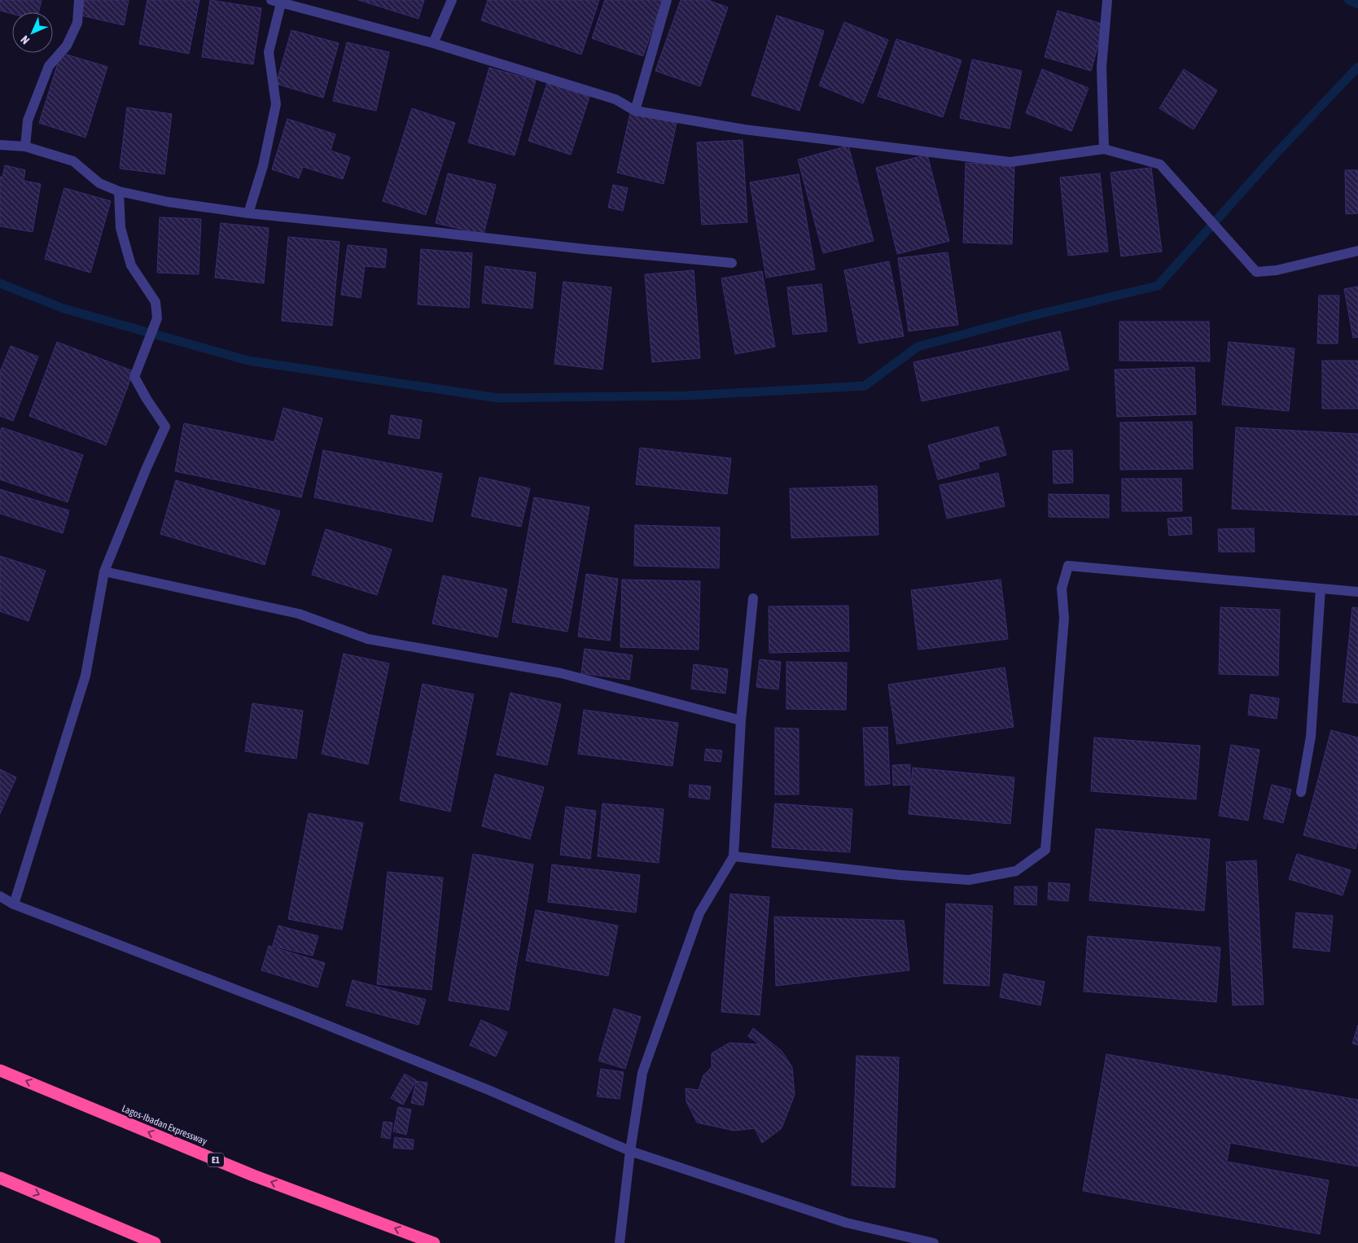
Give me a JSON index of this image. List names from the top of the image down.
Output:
{
  "streets": {
    "highway": ["Lagos-Ibadan Expressway", "E1"]
  },
  "north": "bottom left"
}
